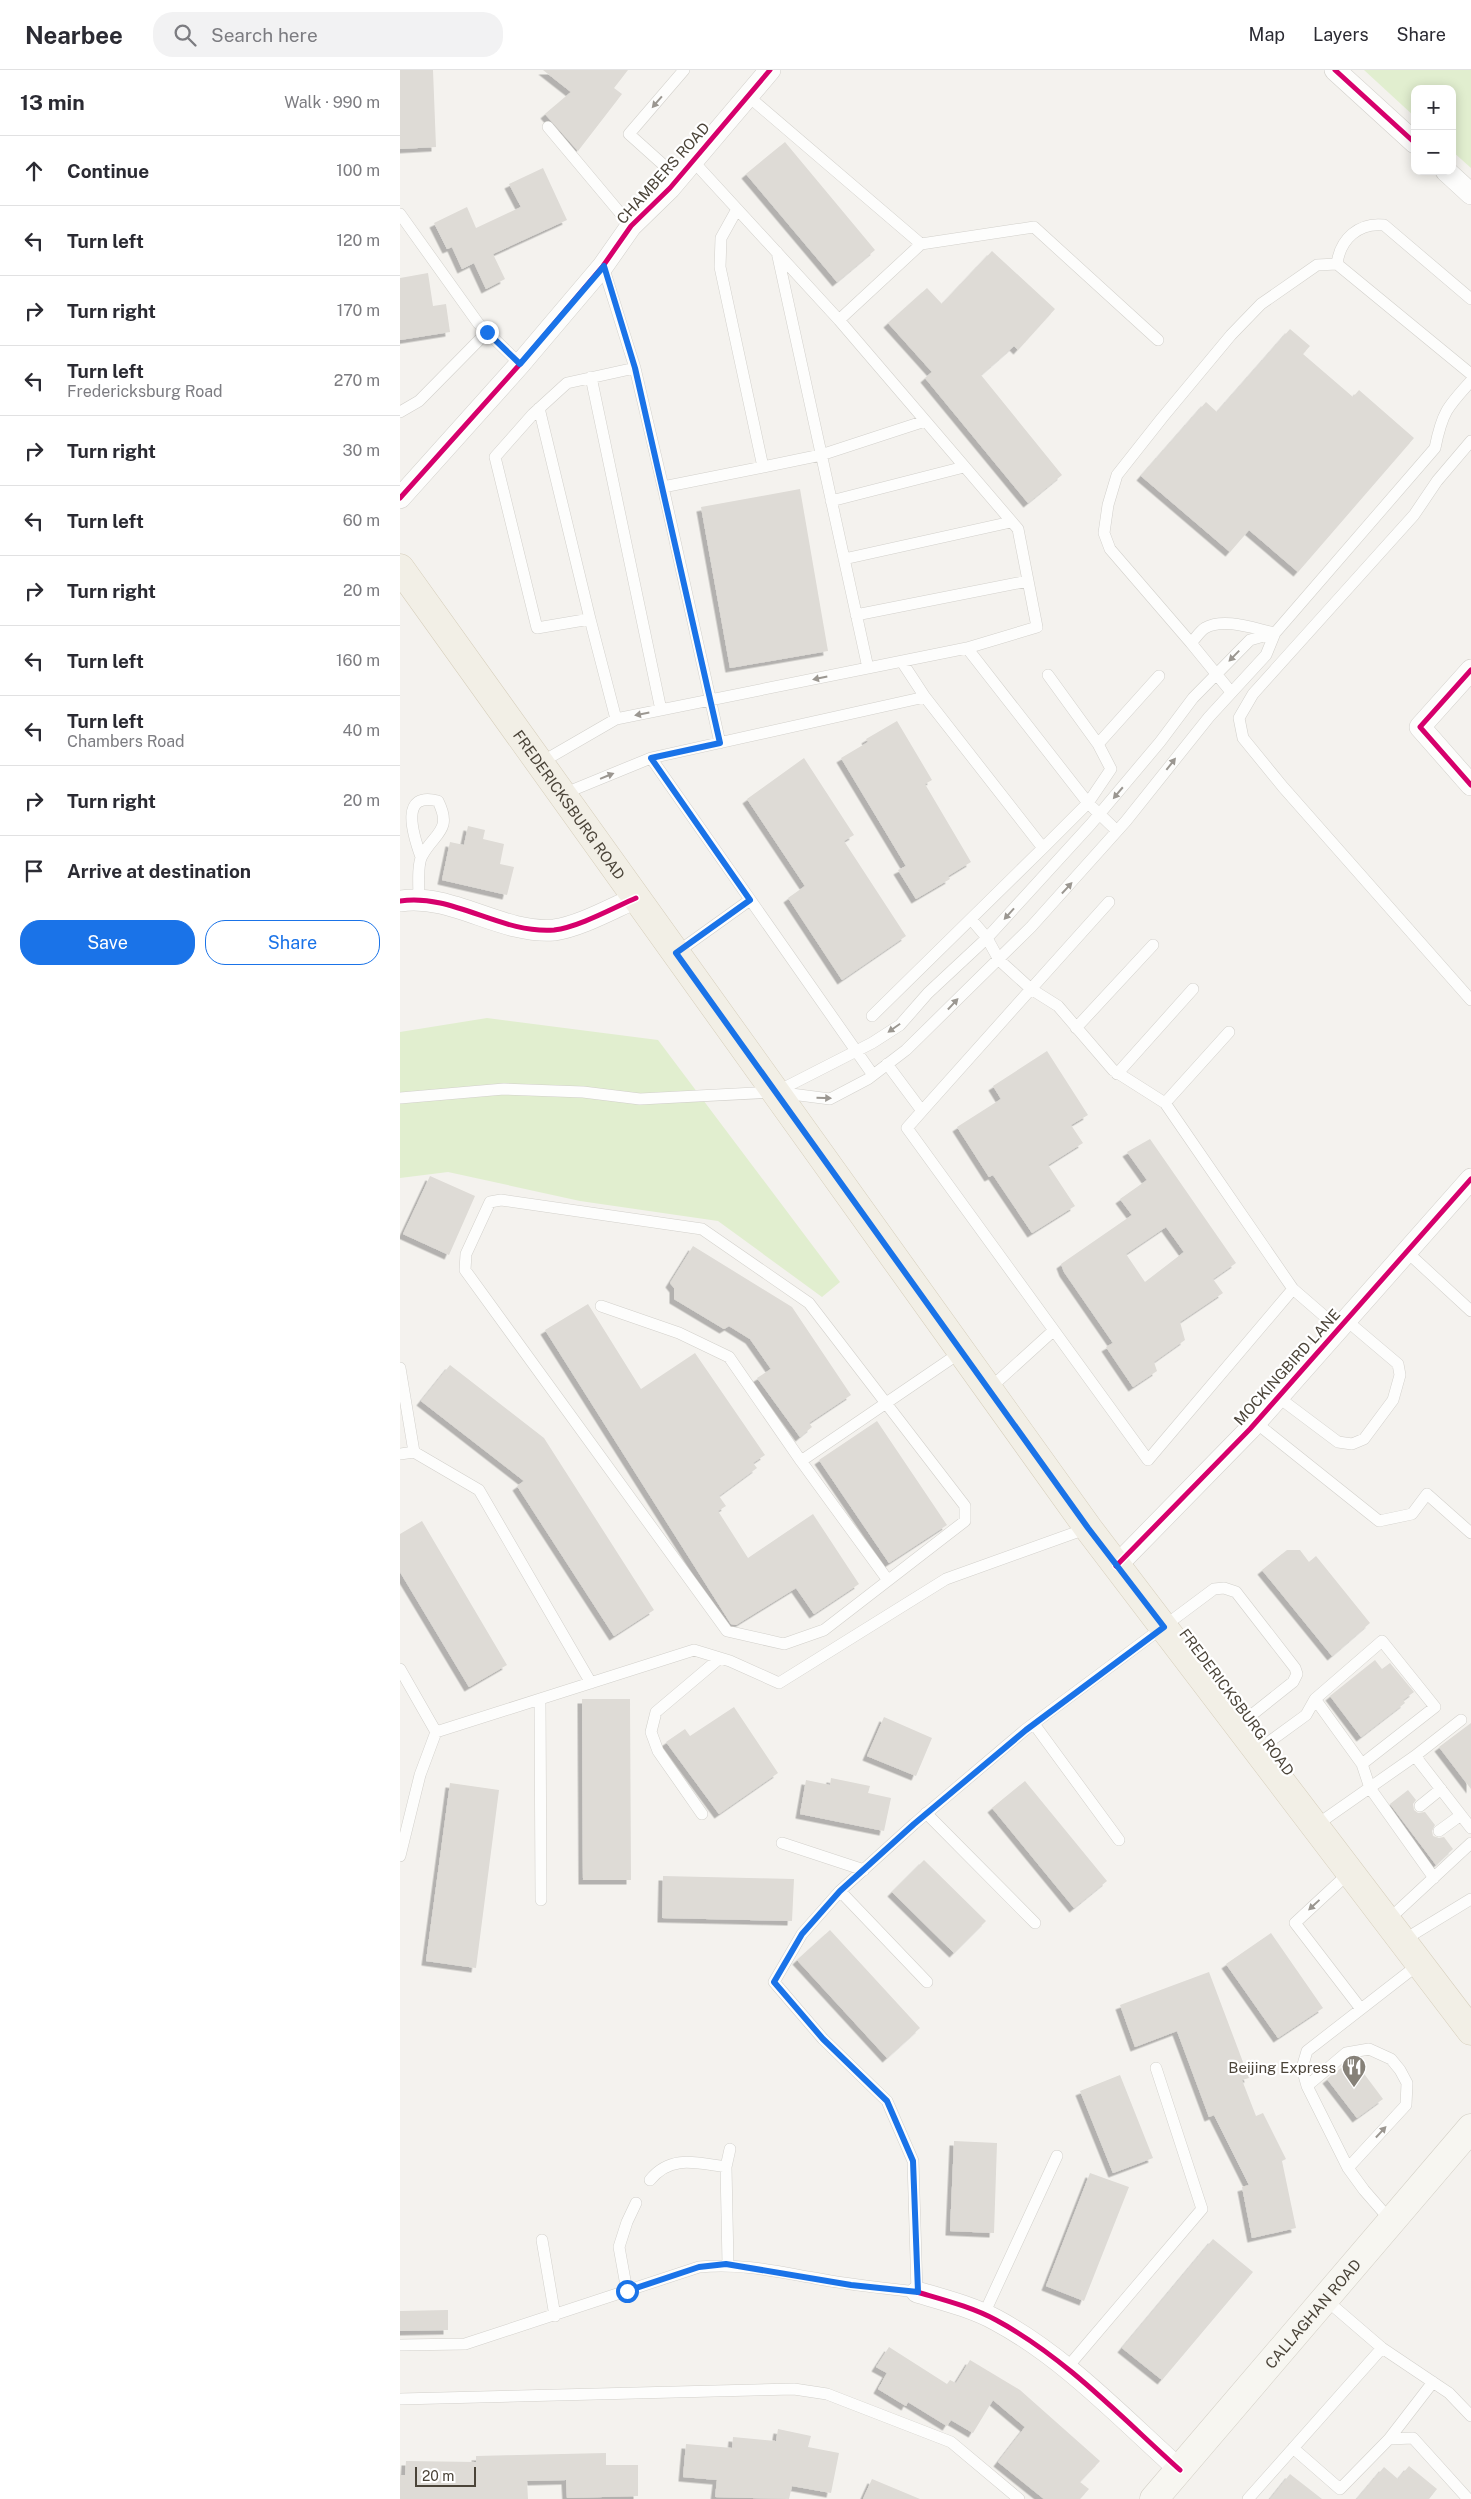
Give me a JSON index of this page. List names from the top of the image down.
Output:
{
  "streets": {
    "main road": ["FREDERICKSBURG ROAD", "CALLAGHAN ROAD"],
    "street": ["CHAMBERS ROAD", "MOCKINGBIRD LANE"]
  },
  "crossings": [
    ["FREDERICKSBURG ROAD", "MOCKINGBIRD LANE"]
  ],
  "places": {
    "restaurant": ["Beijing Express"]
  },
  "scale_bar": "20 m",
  "page": {
    "header": "Nearbee",
    "search": "Search here",
    "nav": ["Map", "Layers", "Share"],
    "heading": ["13 min", "Walk · 990 m"],
    "map_buttons": ["+", "−"],
    "list": [
      ["Continue", "100 m"],
      ["Turn left", "120 m"],
      ["Turn right", "170 m"],
      ["Turn left", "Fredericksburg Road", "270 m"],
      ["Turn right", "30 m"],
      ["Turn left", "60 m"],
      ["Turn right", "20 m"],
      ["Turn left", "160 m"],
      ["Turn left", "Chambers Road", "40 m"],
      ["Turn right", "20 m"],
      "Arrive at destination"
    ],
    "buttons": ["Save", "Share"],
    "scale": "20 m"
  }
}
